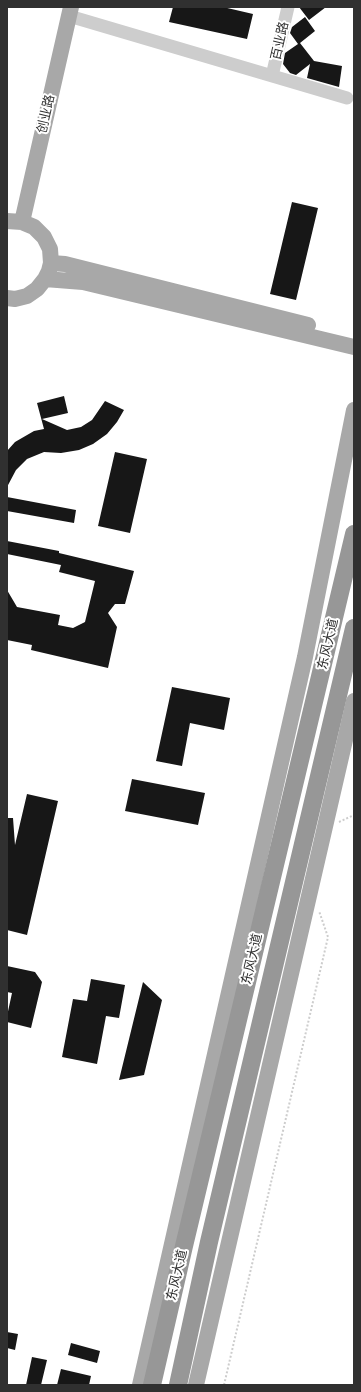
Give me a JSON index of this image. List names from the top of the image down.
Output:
{
  "streets": {
    "highway": ["东风大道"],
    "main road": ["创业路"],
    "street": ["百业路"]
  }
}
